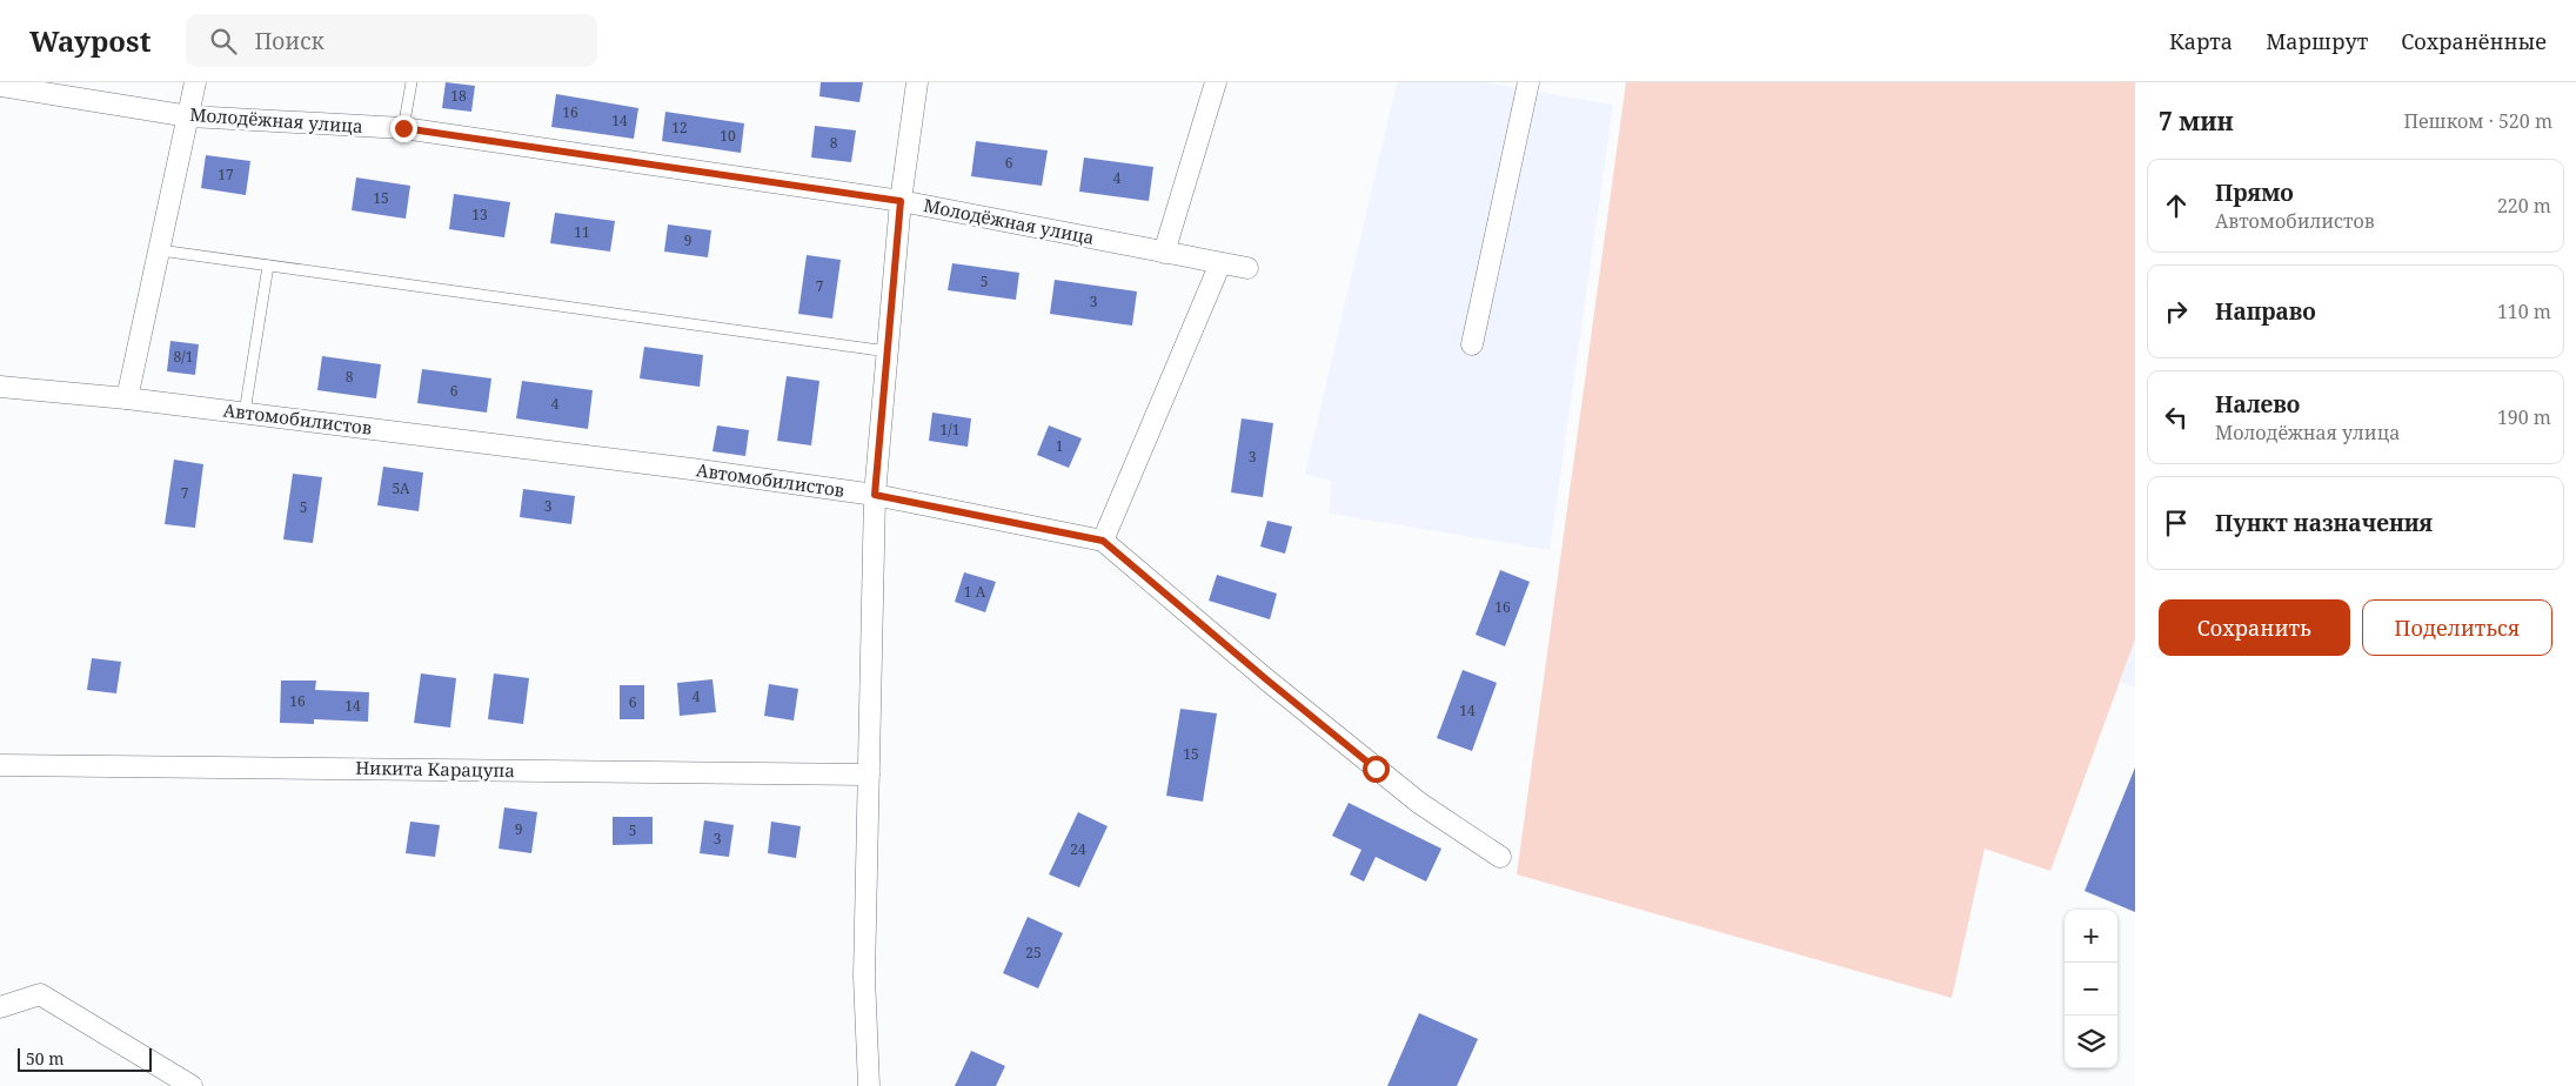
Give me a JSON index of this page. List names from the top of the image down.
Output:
{
  "streets": {
    "street": ["Молодёжная улица", "Автомобилистов", "Никита Карацупа"]
  },
  "house_numbers": [
    "18",
    "16",
    "14",
    "12",
    "10",
    "8",
    "6",
    "17",
    "4",
    "15",
    "13",
    "11",
    "9",
    "5",
    "7",
    "3",
    "8/1",
    "8",
    "6",
    "4",
    "1/1",
    "1",
    "3",
    "5А",
    "7",
    "3",
    "5",
    "1 А",
    "16",
    "4",
    "16",
    "6",
    "14",
    "14",
    "15",
    "9",
    "5",
    "3",
    "24",
    "25"
  ],
  "scale_bar": "50 m",
  "page": {
    "header": "Waypost",
    "search": "Поиск",
    "nav": ["Карта", "Маршрут", "Сохранённые"],
    "heading": ["7 мин", "Пешком · 520 m"],
    "list": [
      ["Прямо", "Автомобилистов", "220 m"],
      ["Направо", "110 m"],
      ["Налево", "Молодёжная улица", "190 m"],
      "Пункт назначения"
    ],
    "buttons": ["Сохранить", "Поделиться"],
    "map_buttons": ["+", "−"],
    "scale": "50 m"
  }
}
